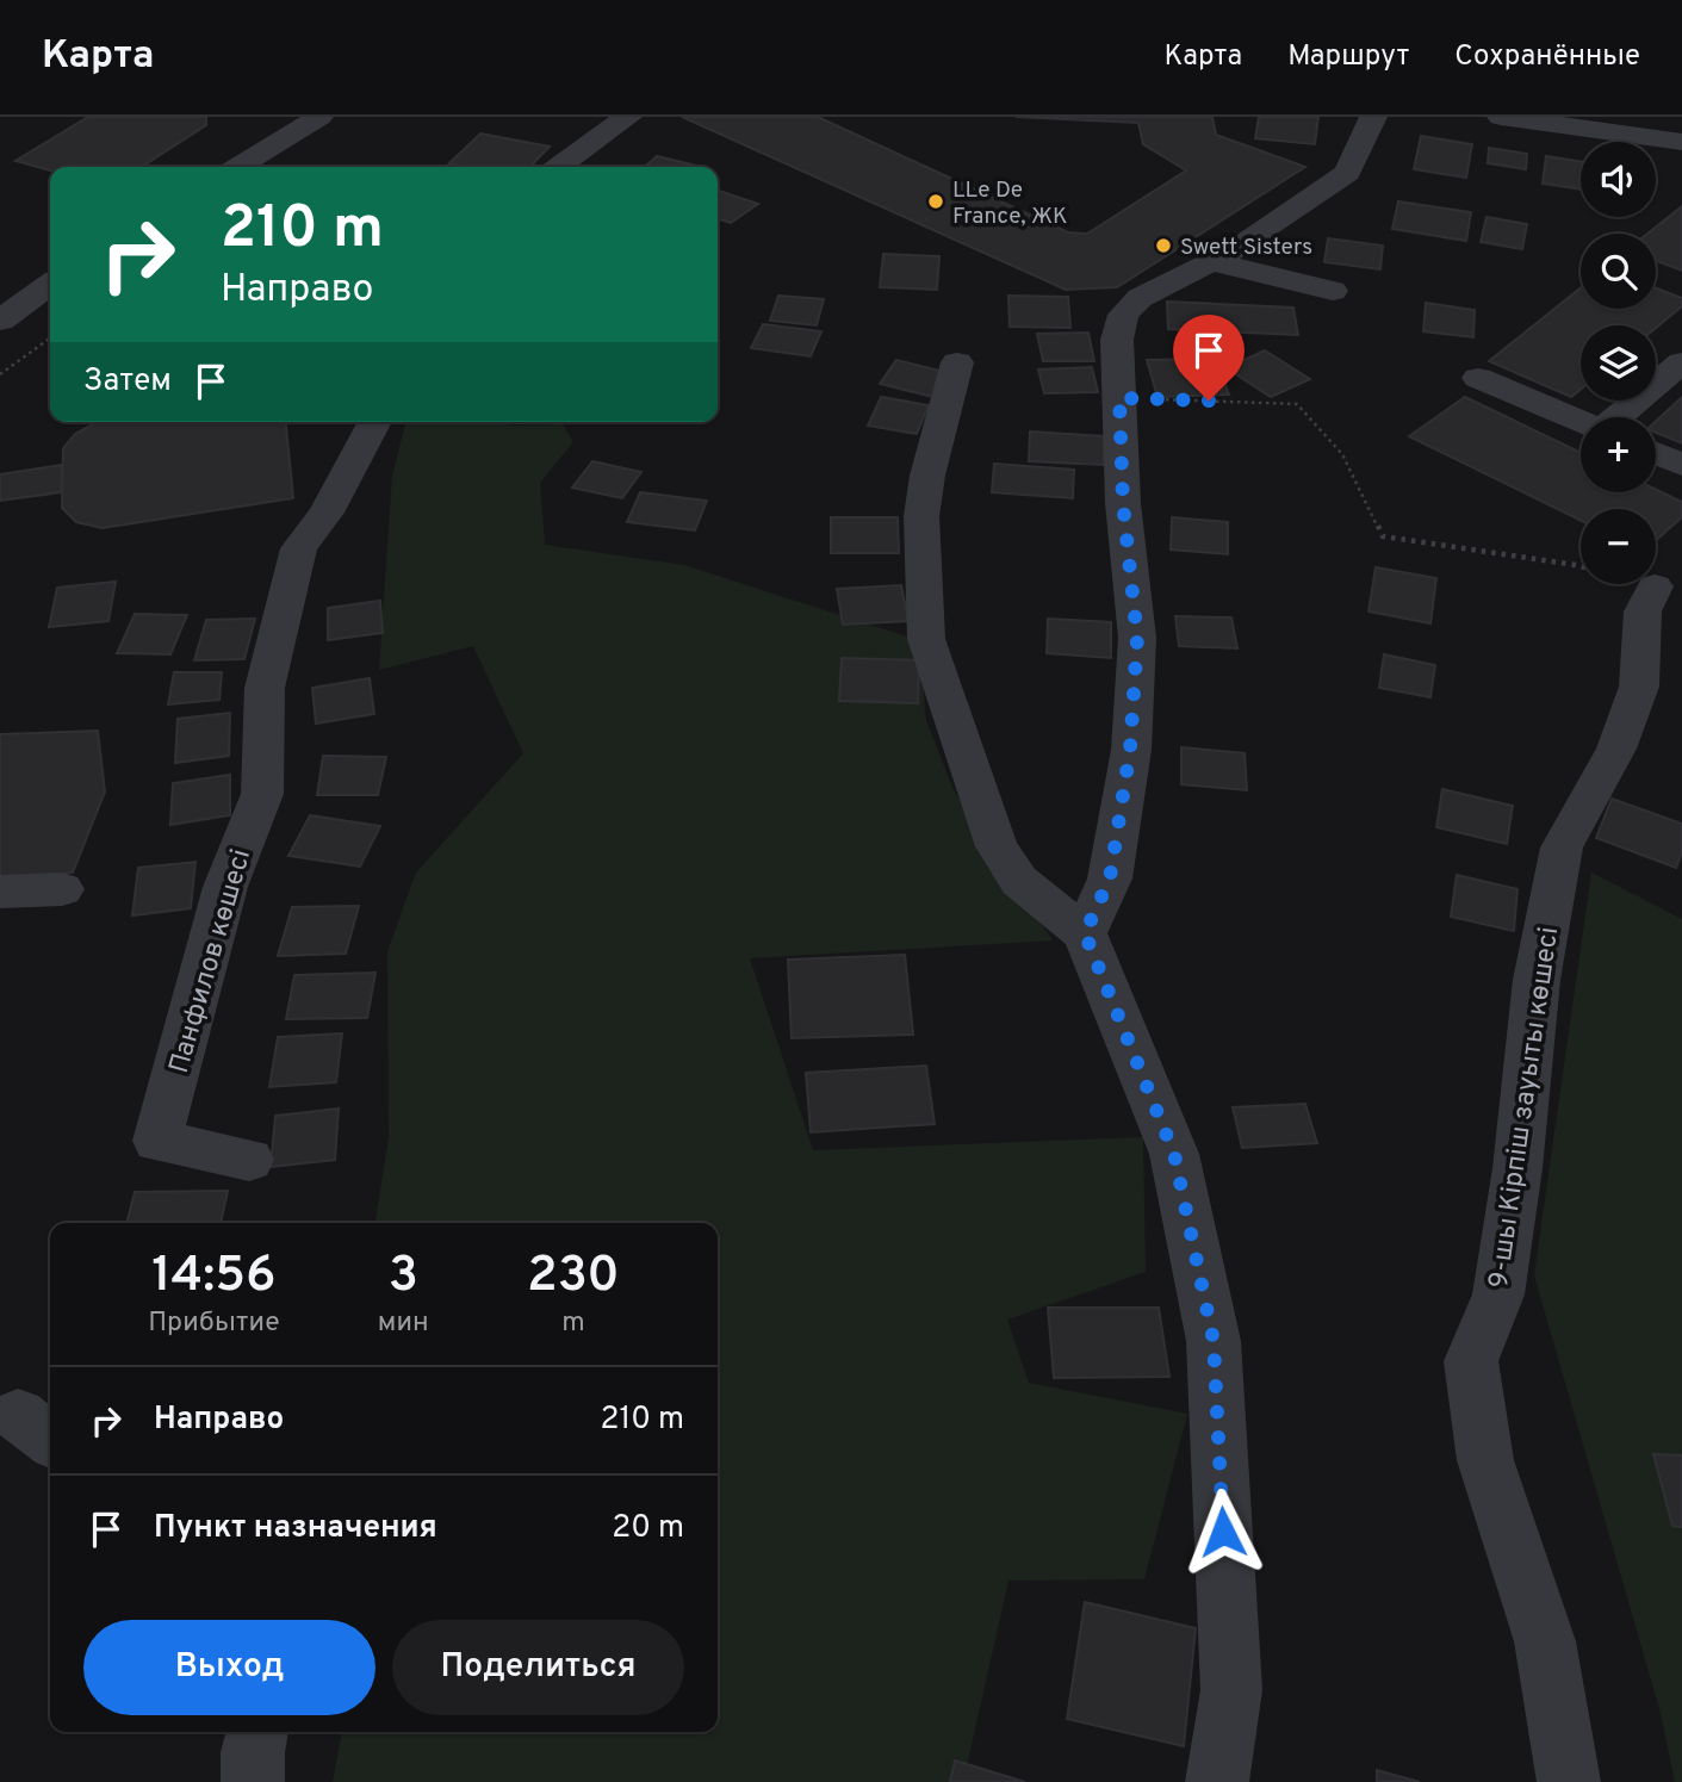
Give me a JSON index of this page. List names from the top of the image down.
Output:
{
  "streets": {
    "street": ["Панфилов көшесі", "9-шы Кірпіш зауыты көшесі"]
  },
  "places": ["LLe De France, ЖК", "Swett Sisters"],
  "page": {
    "header": "Карта",
    "nav": ["Карта", "Маршрут", "Сохранённые"],
    "map_buttons": ["+", "−"],
    "turn": ["210 m", "Направо"],
    "then": "Затем",
    "eta": [
      "14:56",
      "Прибытие",
      "3",
      "мин",
      "230",
      "m"
    ],
    "list": [
      {
        "name": "Направо",
        "value": "210 m"
      },
      {
        "name": "Пункт назначения",
        "value": "20 m"
      }
    ],
    "buttons": ["Выход", "Поделиться"]
  }
}
